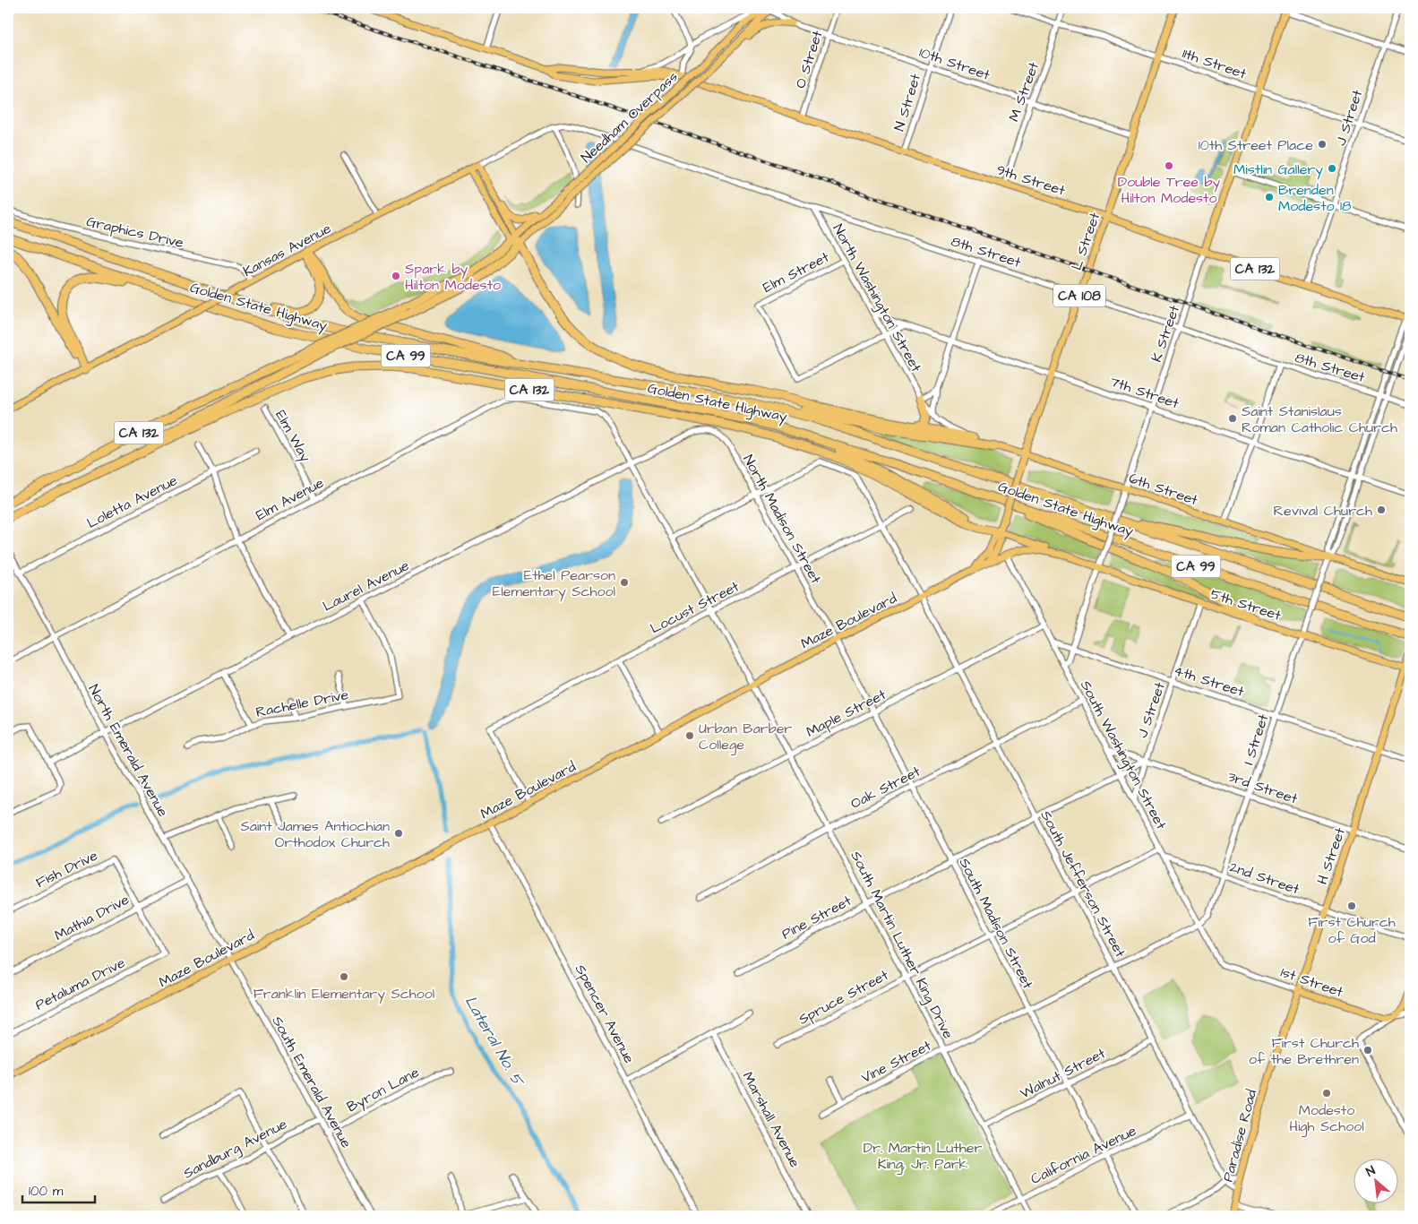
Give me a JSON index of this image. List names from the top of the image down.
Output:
{
  "streets": {
    "highway": ["CA 132", "Golden State Highway", "CA 99"],
    "main road": [
      "Needham Overpass",
      "9th Street",
      "L Street",
      "Kansas Avenue",
      "CA 108",
      "K Street",
      "6th Street",
      "5th Street",
      "Maze Boulevard",
      "H Street",
      "1st Street",
      "Paradise Road"
    ],
    "street": [
      "O Street",
      "10th Street",
      "11th Street",
      "M Street",
      "N Street",
      "J Street",
      "Graphics Drive",
      "8th Street",
      "Elm Street",
      "North Washington Street",
      "7th Street",
      "Elm Way",
      "Elm Avenue",
      "Loletta Avenue",
      "North Madison Street",
      "Laurel Avenue",
      "Locust Street",
      "4th Street",
      "Rachelle Drive",
      "Maple Street",
      "I Street",
      "North Emerald Avenue",
      "South Washington Street",
      "Oak Street",
      "3rd Street",
      "Fish Drive",
      "2nd Street",
      "South Jefferson Street",
      "Mathia Drive",
      "Pine Street",
      "South Madison Street",
      "South Martin Luther King Drive",
      "Petaluma Drive",
      "Spruce Street",
      "Spencer Avenue",
      "Vine Street",
      "Walnut Street",
      "South Emerald Avenue",
      "Byron Lane",
      "Marshall Avenue",
      "Sandburg Avenue",
      "California Avenue"
    ]
  },
  "crossings": [
    ["O Street", "10th Street"],
    ["O Street", "9th Street"],
    ["10th Street", "M Street"],
    ["10th Street", "N Street"],
    ["10th Street", "Needham Overpass"],
    ["10th Street", "L Street"],
    ["11th Street", "M Street"],
    ["11th Street", "J Street"],
    ["11th Street", "L Street"],
    ["11th Street", "K Street"],
    ["M Street", "9th Street"],
    ["N Street", "9th Street"],
    ["Needham Overpass", "CA 132"],
    ["J Street", "9th Street"],
    ["J Street", "5th Street"],
    ["J Street", "4th Street"],
    ["J Street", "South Washington Street"],
    ["J Street", "3rd Street"],
    ["J Street", "Pine Street"],
    ["9th Street", "L Street"],
    ["9th Street", "K Street"],
    ["9th Street", "I Street"],
    ["Graphics Drive", "Kansas Avenue"],
    ["L Street", "8th Street"],
    ["L Street", "CA 132"],
    ["L Street", "7th Street"],
    ["L Street", "6th Street"],
    ["L Street", "5th Street"],
    ["L Street", "Maze Boulevard"],
    ["Kansas Avenue", "8th Street"],
    ["8th Street", "North Washington Street"],
    ["8th Street", "K Street"],
    ["8th Street", "I Street"],
    ["CA 132", "5th Street"],
    ["Elm Street", "North Washington Street"],
    ["North Washington Street", "7th Street"],
    ["North Washington Street", "6th Street"],
    ["K Street", "7th Street"],
    ["K Street", "6th Street"],
    ["K Street", "5th Street"],
    ["K Street", "4th Street"],
    ["K Street", "South Washington Street"],
    ["7th Street", "I Street"],
    ["Elm Way", "Elm Avenue"],
    ["6th Street", "I Street"],
    ["Elm Avenue", "North Emerald Avenue"],
    ["Elm Avenue", "South Martin Luther King Drive"],
    ["Loletta Avenue", "North Emerald Avenue"],
    ["North Madison Street", "Laurel Avenue"],
    ["North Madison Street", "Locust Street"],
    ["North Madison Street", "Maze Boulevard"],
    ["North Madison Street", "South Jefferson Street"],
    ["North Madison Street", "South Madison Street"],
    ["Laurel Avenue", "Rachelle Drive"],
    ["Laurel Avenue", "North Emerald Avenue"],
    ["Laurel Avenue", "South Martin Luther King Drive"],
    ["5th Street", "Maze Boulevard"],
    ["5th Street", "I Street"],
    ["5th Street", "H Street"],
    ["Locust Street", "Maze Boulevard"],
    ["Locust Street", "South Jefferson Street"],
    ["Locust Street", "South Martin Luther King Drive"],
    ["Maze Boulevard", "North Emerald Avenue"],
    ["Maze Boulevard", "South Washington Street"],
    ["Maze Boulevard", "South Jefferson Street"],
    ["Maze Boulevard", "South Madison Street"],
    ["Maze Boulevard", "South Martin Luther King Drive"],
    ["Maze Boulevard", "Spencer Avenue"],
    ["Maze Boulevard", "South Emerald Avenue"],
    ["4th Street", "I Street"],
    ["4th Street", "South Washington Street"],
    ["4th Street", "H Street"],
    ["Maple Street", "South Washington Street"],
    ["Maple Street", "South Jefferson Street"],
    ["Maple Street", "South Madison Street"],
    ["Maple Street", "South Martin Luther King Drive"],
    ["I Street", "South Washington Street"],
    ["I Street", "3rd Street"],
    ["I Street", "2nd Street"],
    ["I Street", "Vine Street"],
    ["North Emerald Avenue", "Mathia Drive"],
    ["North Emerald Avenue", "South Emerald Avenue"],
    ["South Washington Street", "Oak Street"],
    ["South Washington Street", "3rd Street"],
    ["South Washington Street", "2nd Street"],
    ["South Washington Street", "Pine Street"],
    ["South Washington Street", "1st Street"],
    ["South Washington Street", "Spruce Street"],
    ["South Washington Street", "Vine Street"],
    ["Oak Street", "South Jefferson Street"],
    ["Oak Street", "South Madison Street"],
    ["Oak Street", "South Martin Luther King Drive"],
    ["3rd Street", "H Street"],
    ["3rd Street", "Pine Street"],
    ["H Street", "2nd Street"],
    ["H Street", "1st Street"],
    ["H Street", "Paradise Road"],
    ["Fish Drive", "Mathia Drive"],
    ["Fish Drive", "Petaluma Drive"],
    ["South Jefferson Street", "Pine Street"],
    ["South Jefferson Street", "Spruce Street"],
    ["South Jefferson Street", "Vine Street"],
    ["South Jefferson Street", "Walnut Street"],
    ["South Jefferson Street", "Paradise Road"],
    ["South Jefferson Street", "California Avenue"],
    ["Mathia Drive", "Petaluma Drive"],
    ["Pine Street", "South Madison Street"],
    ["Pine Street", "South Martin Luther King Drive"],
    ["South Madison Street", "Spruce Street"],
    ["South Madison Street", "Vine Street"],
    ["South Madison Street", "Walnut Street"],
    ["South Madison Street", "California Avenue"],
    ["South Martin Luther King Drive", "Spruce Street"],
    ["South Martin Luther King Drive", "Vine Street"],
    ["South Martin Luther King Drive", "Walnut Street"],
    ["South Martin Luther King Drive", "California Avenue"],
    ["South Emerald Avenue", "Byron Lane"],
    ["South Emerald Avenue", "Sandburg Avenue"]
  ],
  "water": ["Lateral No. 5"],
  "parks": ["Dr. Martin Luther King, Jr. Park"],
  "places": [
    "10th Street Place",
    "Double Tree by Hilton Modesto",
    "Mistlin Gallery",
    "Brenden Modesto 18",
    "Spark by Hilton Modesto",
    "Saint Stanislaus Roman Catholic Church",
    "Revival Church",
    "Ethel Pearson Elementary School",
    "Urban Barber College",
    "Saint James Antiochian Orthodox Church",
    "First Church of God",
    "Franklin Elementary School",
    "First Church of the Brethren",
    "Modesto High School"
  ],
  "scale_bar": "100 m",
  "north": "top left"
}
